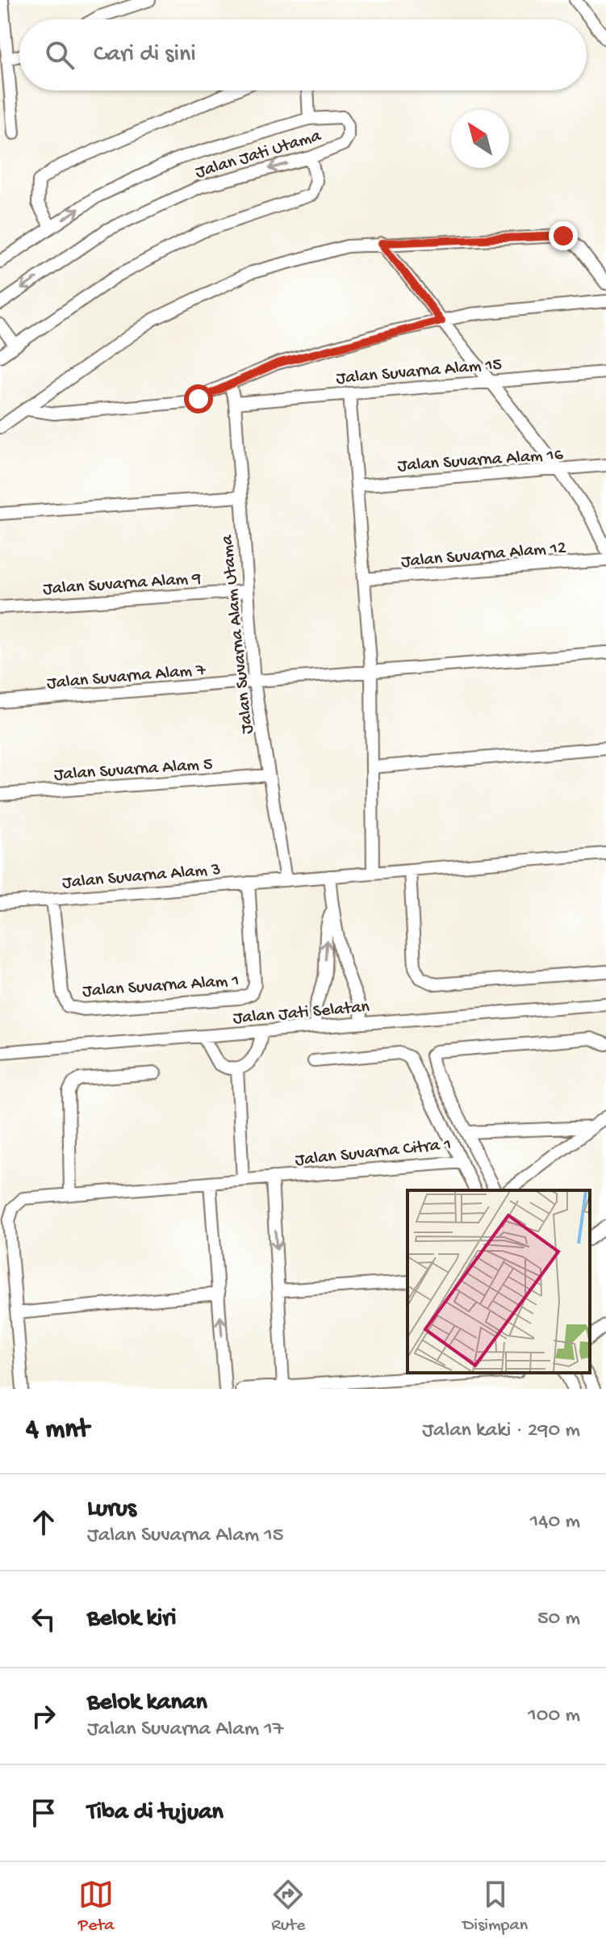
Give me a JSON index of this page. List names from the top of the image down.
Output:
{
  "streets": {
    "street": [
      "Jalan Jati Utama",
      "Jalan Suvarna Alam 15",
      "Jalan Suvarna Alam 16",
      "Jalan Suvarna Alam 12",
      "Jalan Suvarna Alam 9",
      "Jalan Suvarna Alam Utama",
      "Jalan Suvarna Alam 7",
      "Jalan Suvarna Alam 5",
      "Jalan Suvarna Alam 3",
      "Jalan Suvarna Alam 1",
      "Jalan Jati Selatan",
      "Jalan Suvarna Citra 1"
    ]
  },
  "crossings": [
    ["Jalan Suvarna Alam 15", "Jalan Suvarna Alam Utama"],
    ["Jalan Suvarna Alam 9", "Jalan Suvarna Alam Utama"],
    ["Jalan Suvarna Alam Utama", "Jalan Suvarna Alam 7"],
    ["Jalan Suvarna Alam Utama", "Jalan Suvarna Alam 5"],
    ["Jalan Suvarna Alam Utama", "Jalan Suvarna Alam 3"],
    ["Jalan Suvarna Alam 3", "Jalan Suvarna Alam 1"]
  ],
  "north": "top left",
  "page": {
    "search": "Cari di sini",
    "heading": ["4 mnt", "Jalan kaki · 290 m"],
    "list": [
      ["Lurus", "Jalan Suvarna Alam 15", "140 m"],
      ["Belok kiri", "50 m"],
      ["Belok kanan", "Jalan Suvarna Alam 17", "100 m"],
      "Tiba di tujuan"
    ],
    "nav": ["Peta", "Rute", "Disimpan"]
  }
}
